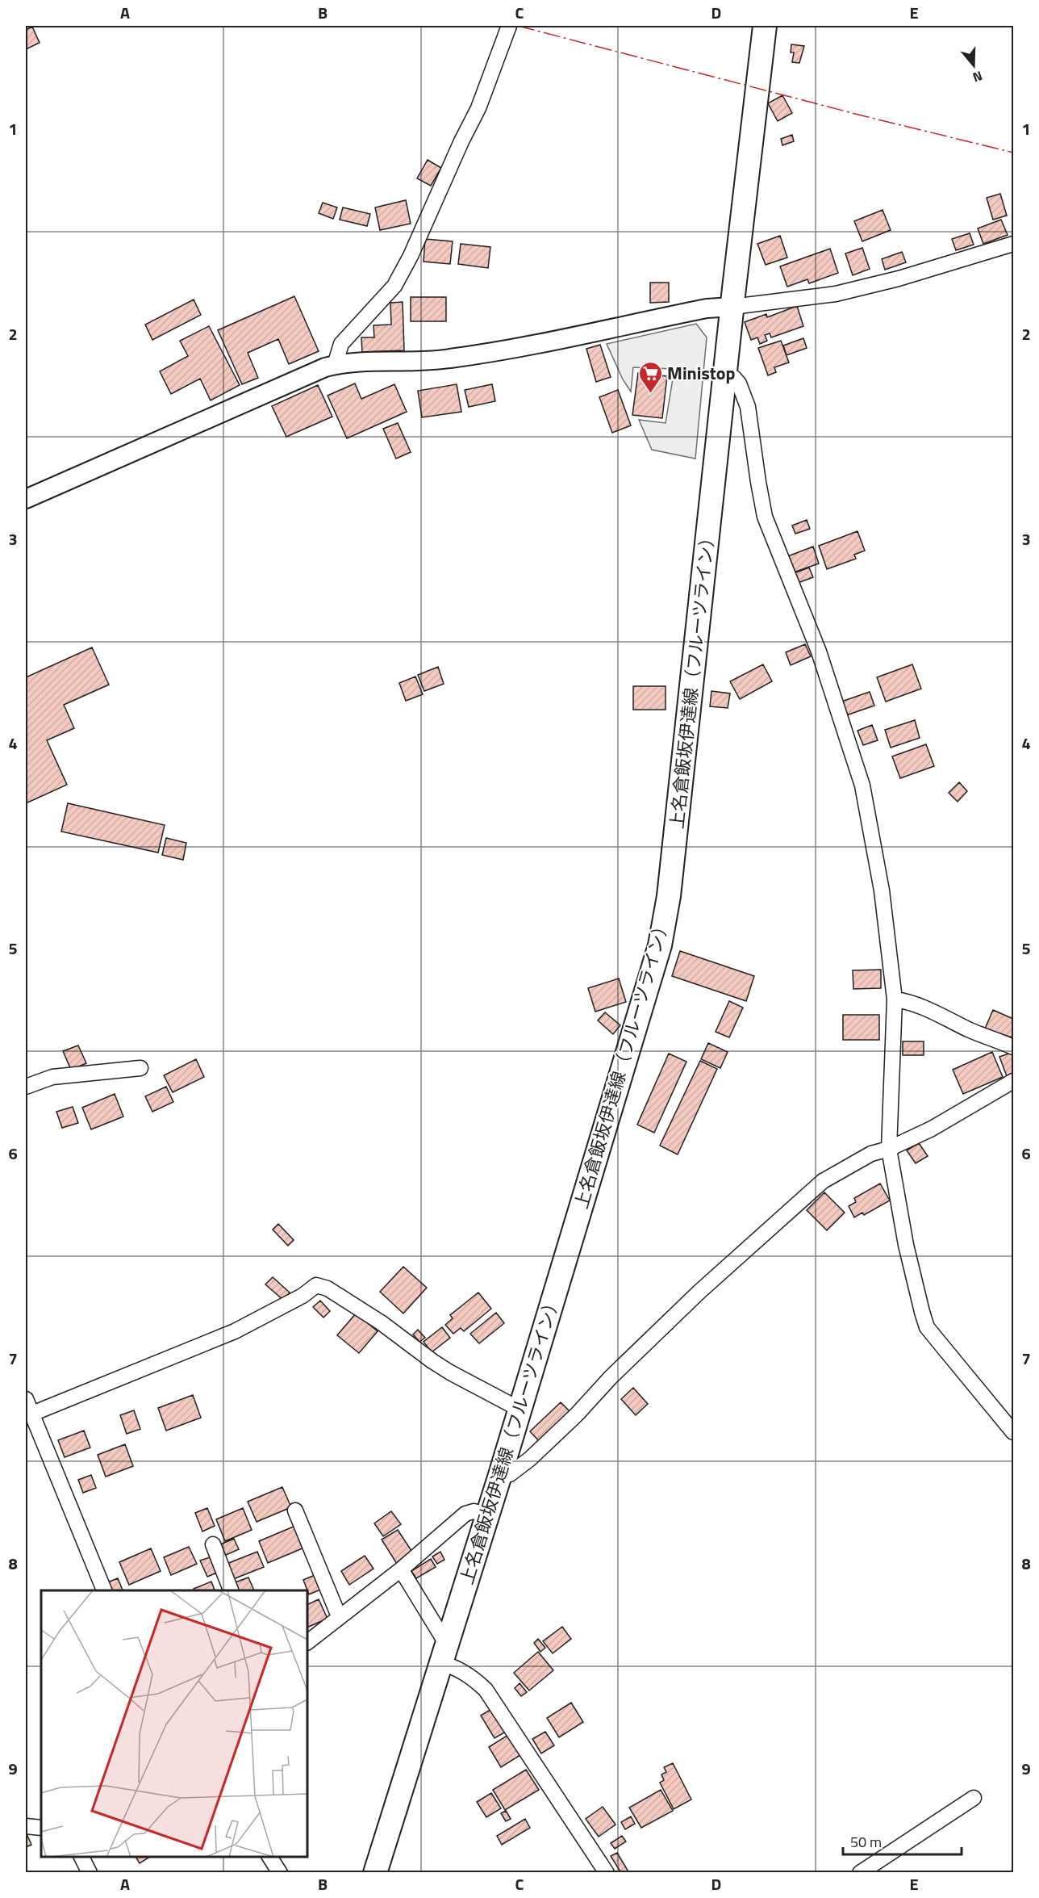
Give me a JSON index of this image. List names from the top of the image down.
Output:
{
  "streets": {
    "main road": ["上名倉飯坂伊達線（フルーツライン）"]
  },
  "places": {
    "supermarket": ["Ministop"]
  },
  "scale_bar": "50 m",
  "north": "bottom",
  "grid": {
    "columns": [
      "A",
      "B",
      "C",
      "D",
      "E"
    ],
    "rows": [
      "1",
      "2",
      "3",
      "4",
      "5",
      "6",
      "7",
      "8",
      "9"
    ]
  }
}
